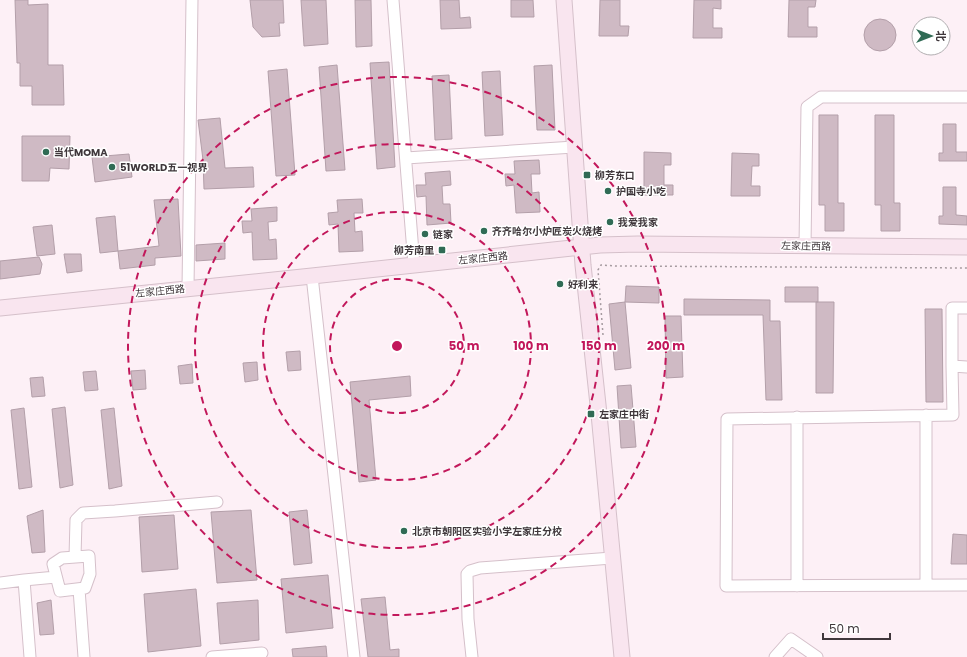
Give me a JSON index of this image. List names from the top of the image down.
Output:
{
  "streets": {
    "street": ["左家庄西路"]
  },
  "places": {
    "other": [
      "当代MOMA",
      "51WORLD五一视界",
      "护国寺小吃",
      "我爱我家",
      "齐齐哈尔小炉匠炭火烧烤",
      "链家",
      "好利来",
      "北京市朝阳区实验小学左家庄分校"
    ],
    "transit": ["柳芳东口", "柳芳南里", "左家庄中街"]
  },
  "scale_bar": "50 m",
  "north": "right",
  "rings": [
    "50 m",
    "100 m",
    "150 m",
    "200 m"
  ]
}
